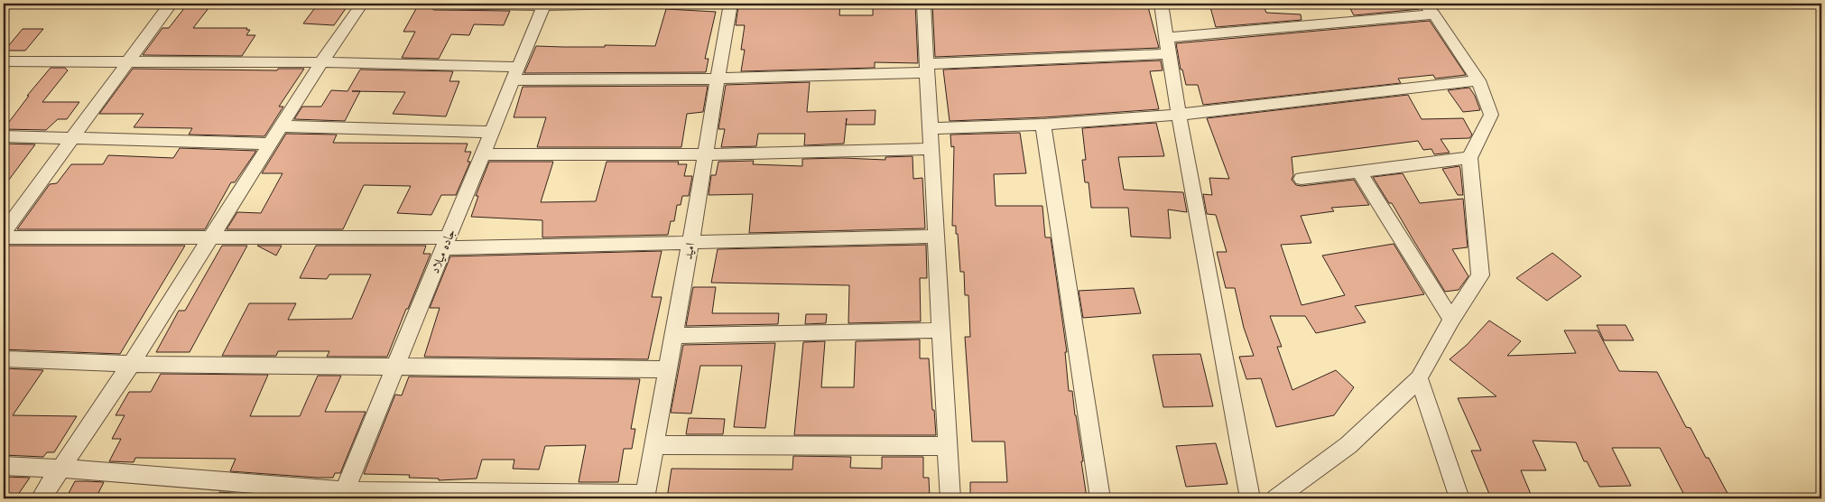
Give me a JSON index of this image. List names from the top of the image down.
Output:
{
  "streets": {
    "street": ["جاده میلاد", "امید"]
  }
}
